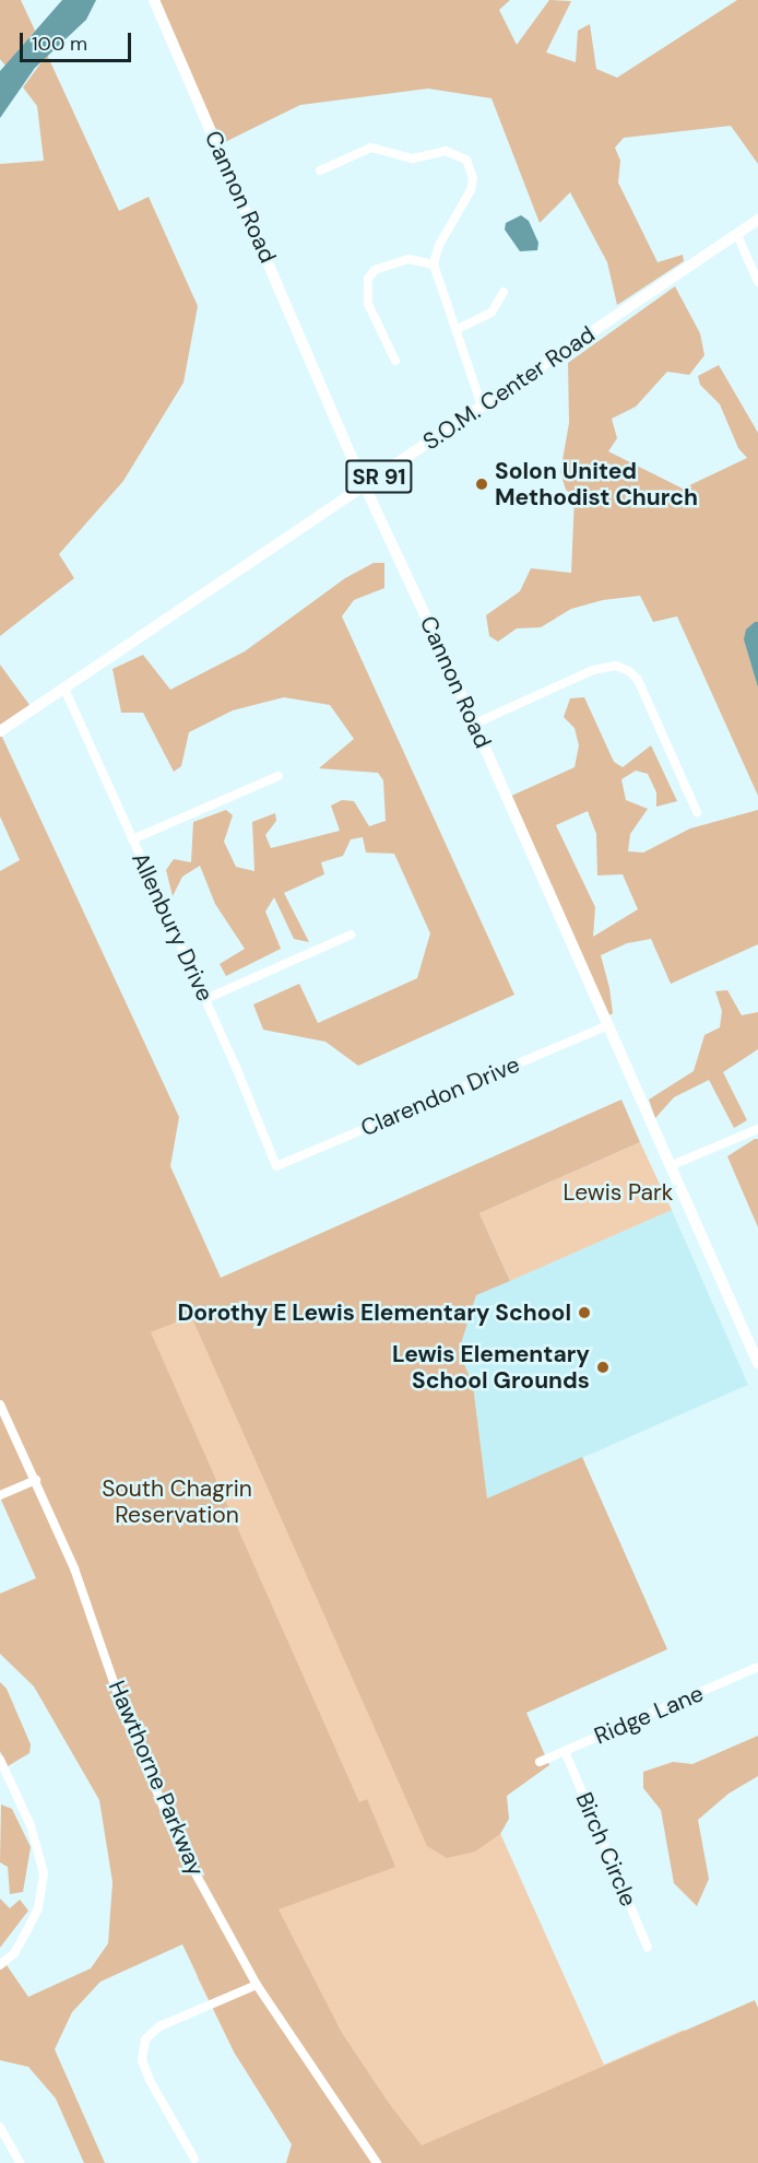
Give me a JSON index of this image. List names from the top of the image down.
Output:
{
  "streets": {
    "main road": ["Cannon Road", "S.O.M. Center Road", "SR 91"],
    "street": [
      "Allenbury Drive",
      "Clarendon Drive",
      "Ridge Lane",
      "Hawthorne Parkway",
      "Birch Circle"
    ]
  },
  "crossings": [
    ["Cannon Road", "S.O.M. Center Road"],
    ["Cannon Road", "Clarendon Drive"],
    ["S.O.M. Center Road", "Allenbury Drive"],
    ["Allenbury Drive", "Clarendon Drive"],
    ["Ridge Lane", "Birch Circle"]
  ],
  "parks": ["Lewis Park", "South Chagrin Reservation"],
  "places": ["Solon United Methodist Church", "Dorothy E Lewis Elementary School", "Lewis Elementary School Grounds"],
  "scale_bar": "100 m"
}
